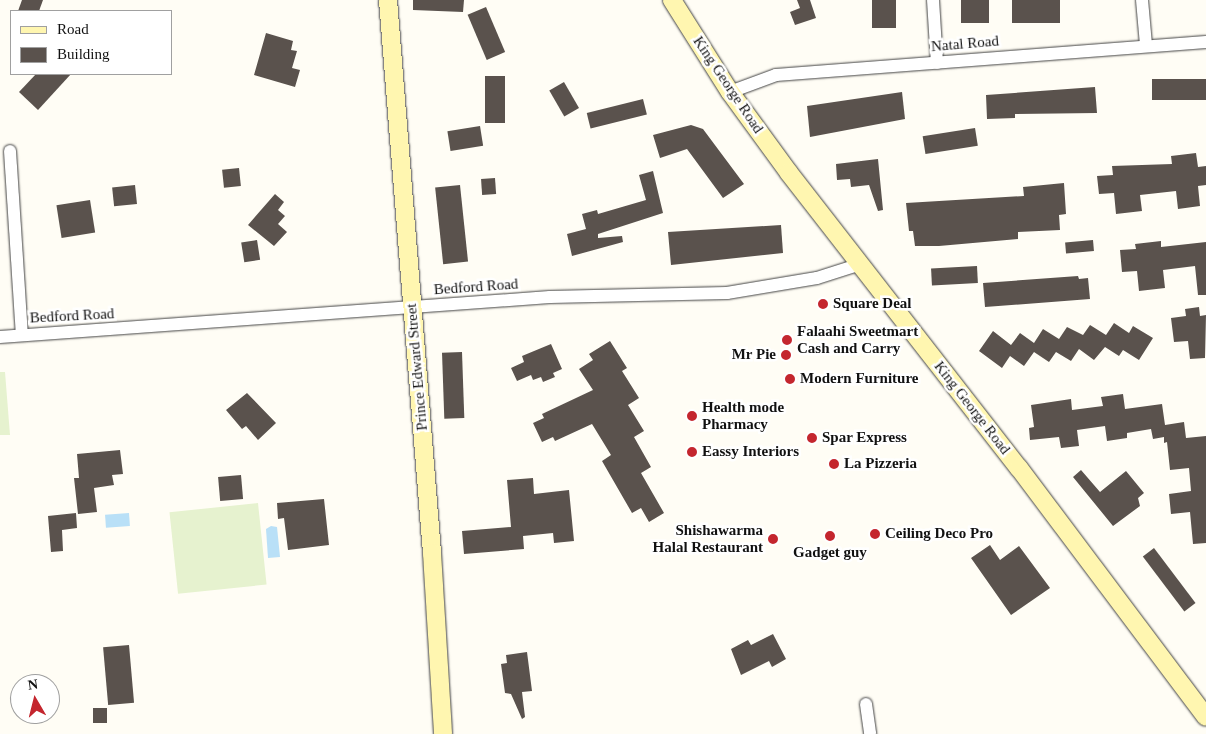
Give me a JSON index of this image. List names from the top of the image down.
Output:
{
  "streets": {
    "main road": ["King George Road", "Prince Edward Street"],
    "street": ["Natal Road", "Bedford Road"]
  },
  "crossings": [
    ["Natal Road", "King George Road"],
    ["King George Road", "Bedford Road"],
    ["Bedford Road", "Prince Edward Street"]
  ],
  "places": [
    "Square Deal",
    "Falaahi Sweetmart Cash and Carry",
    "Mr Pie",
    "Modern Furniture",
    "Health mode Pharmacy",
    "Spar Express",
    "Eassy Interiors",
    "La Pizzeria",
    "Ceiling Deco Pro",
    "Gadget guy",
    "Shishawarma Halal Restaurant"
  ],
  "legend": ["Road", "Building"],
  "north": "top"
}
